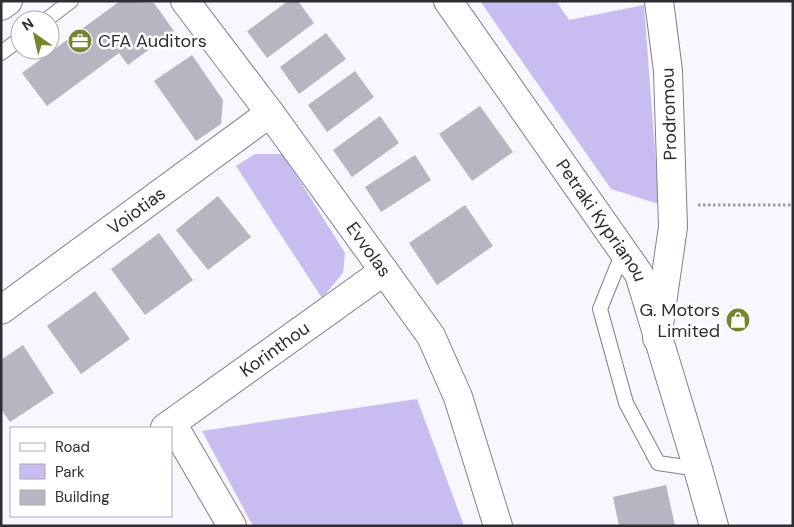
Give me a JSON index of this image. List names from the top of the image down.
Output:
{
  "streets": {
    "street": [
      "Prodromou",
      "Voiotias",
      "Petraki Kyprianou",
      "EvvoIas",
      "Korinthou"
    ]
  },
  "crossings": [
    ["Prodromou", "Petraki Kyprianou"],
    ["Voiotias", "EvvoIas"],
    ["EvvoIas", "Korinthou"]
  ],
  "places": {
    "office": ["CFA Auditors"],
    "shop": ["G. Motors Limited"]
  },
  "legend": ["Road", "Park", "Building"],
  "north": "top left"
}
